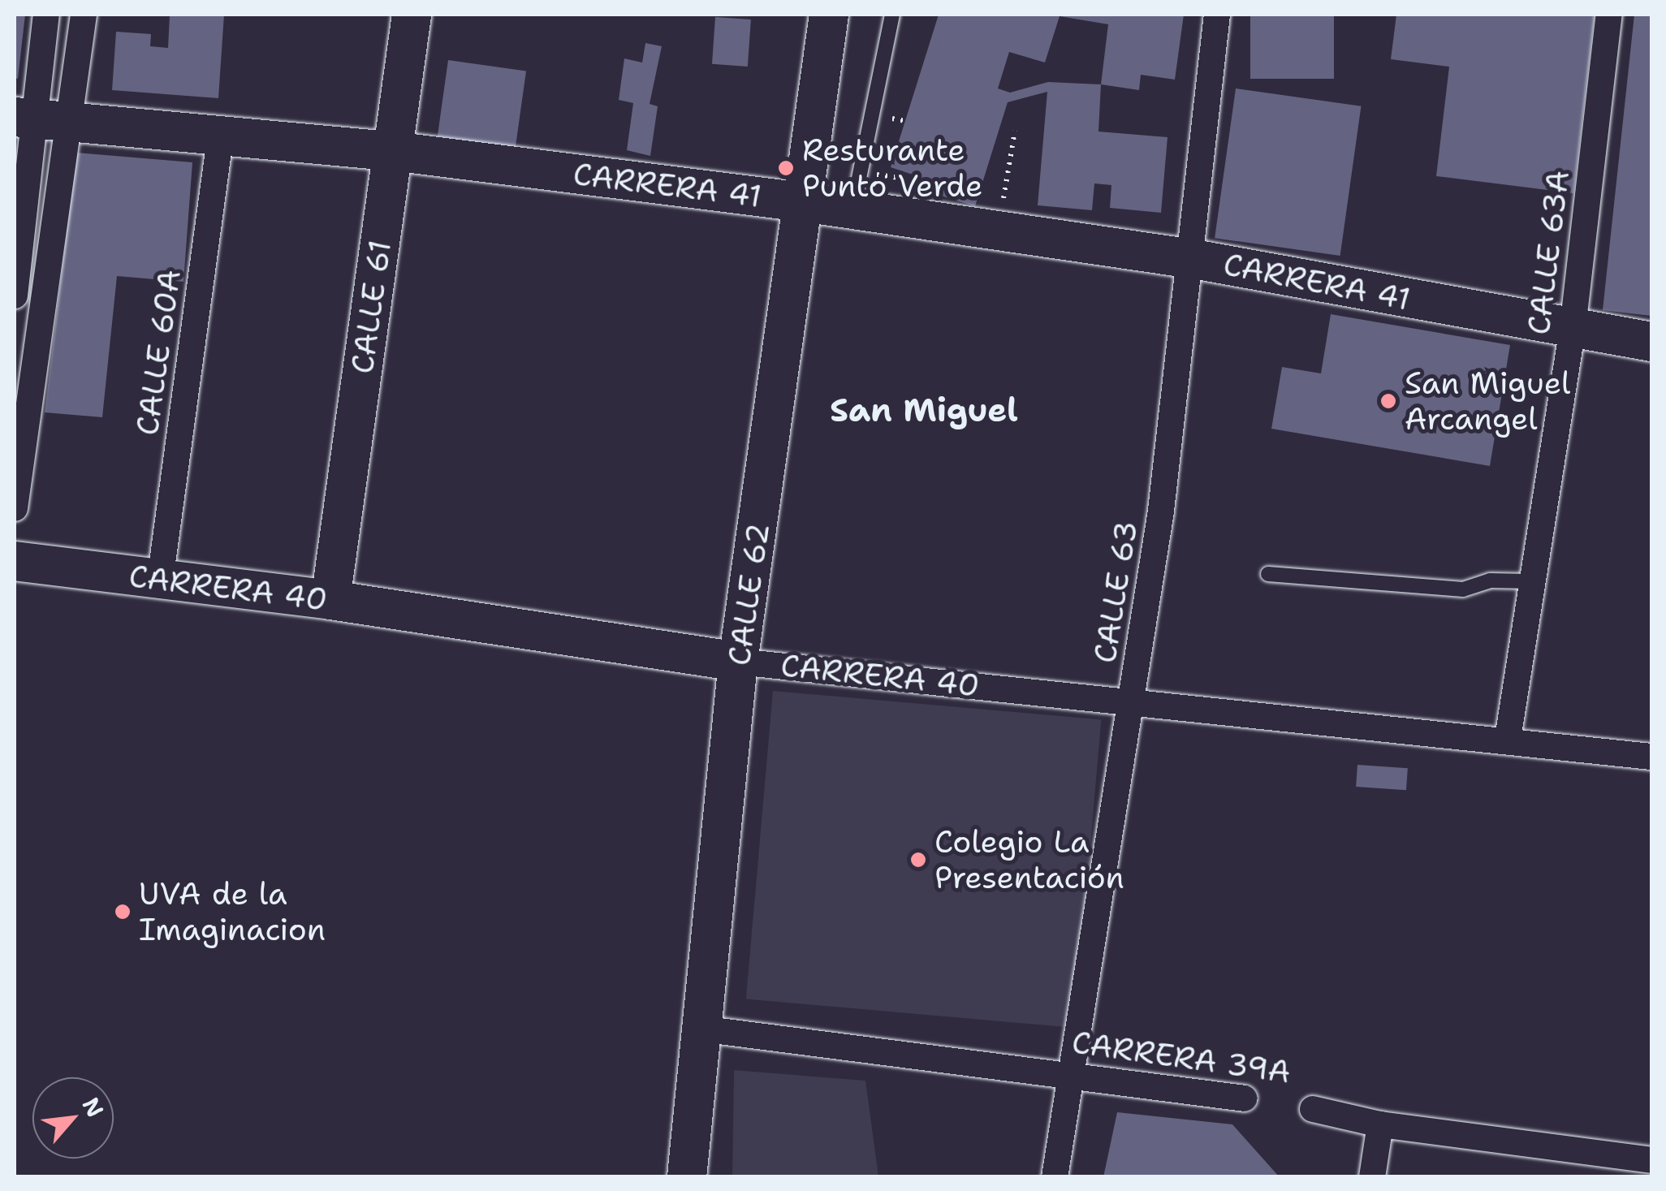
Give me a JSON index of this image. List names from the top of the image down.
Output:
{
  "streets": {
    "street": [
      "CARRERA 41",
      "CALLE 63A",
      "CALLE 61",
      "CALLE 60A",
      "CARRERA 40",
      "CALLE 63",
      "CALLE 62",
      "CARRERA 39A"
    ]
  },
  "crossings": [
    ["CARRERA 41", "CALLE 63A"],
    ["CARRERA 41", "CALLE 61"],
    ["CARRERA 41", "CALLE 60A"],
    ["CARRERA 41", "CALLE 63"],
    ["CARRERA 41", "CALLE 62"],
    ["CALLE 63A", "CARRERA 40"],
    ["CALLE 61", "CARRERA 40"],
    ["CALLE 60A", "CARRERA 40"],
    ["CARRERA 40", "CALLE 63"],
    ["CARRERA 40", "CALLE 62"],
    ["CALLE 63", "CARRERA 39A"],
    ["CALLE 62", "CARRERA 39A"]
  ],
  "districts": ["San Miguel"],
  "places": [
    "Resturante Punto Verde",
    "San Miguel Arcangel",
    "Colegio La Presentación",
    "UVA de la Imaginacion"
  ],
  "north": "top right"
}
